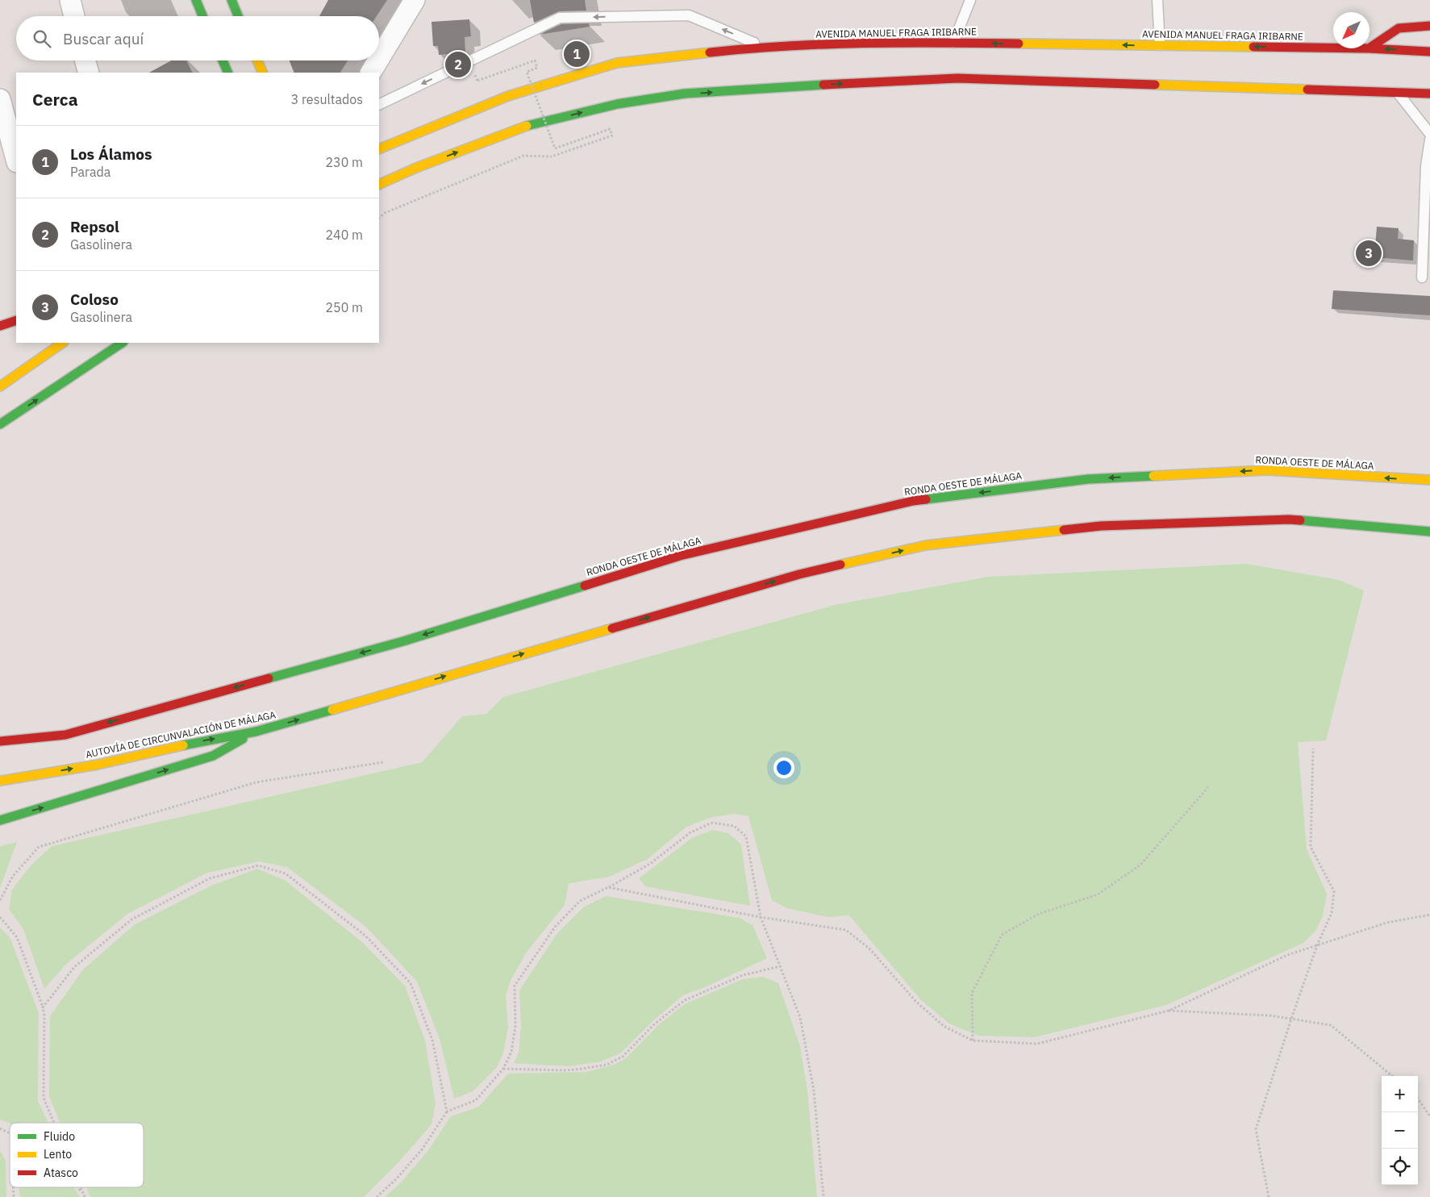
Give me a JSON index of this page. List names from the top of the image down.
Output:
{
  "streets": {
    "main road": ["AVENIDA MANUEL FRAGA IRIBARNE", "RONDA OESTE DE MÁLAGA", "AUTOVÍA DE CIRCUNVALACIÓN DE MÁLAGA"]
  },
  "one_way": ["RONDA OESTE DE MÁLAGA", "AUTOVÍA DE CIRCUNVALACIÓN DE MÁLAGA"],
  "legend": ["Fluido", "Lento", "Atasco"],
  "north": "bottom left",
  "page": {
    "search": "Buscar aquí",
    "pins": ["1", "2", "3"],
    "heading": ["Cerca", "3 resultados"],
    "list": [
      {
        "mark": "1",
        "name": "Los Álamos",
        "note": "Parada",
        "value": "230 m"
      },
      {
        "mark": "2",
        "name": "Repsol",
        "note": "Gasolinera",
        "value": "240 m"
      },
      {
        "mark": "3",
        "name": "Coloso",
        "note": "Gasolinera",
        "value": "250 m"
      }
    ],
    "map_buttons": ["+", "−"]
  }
}
